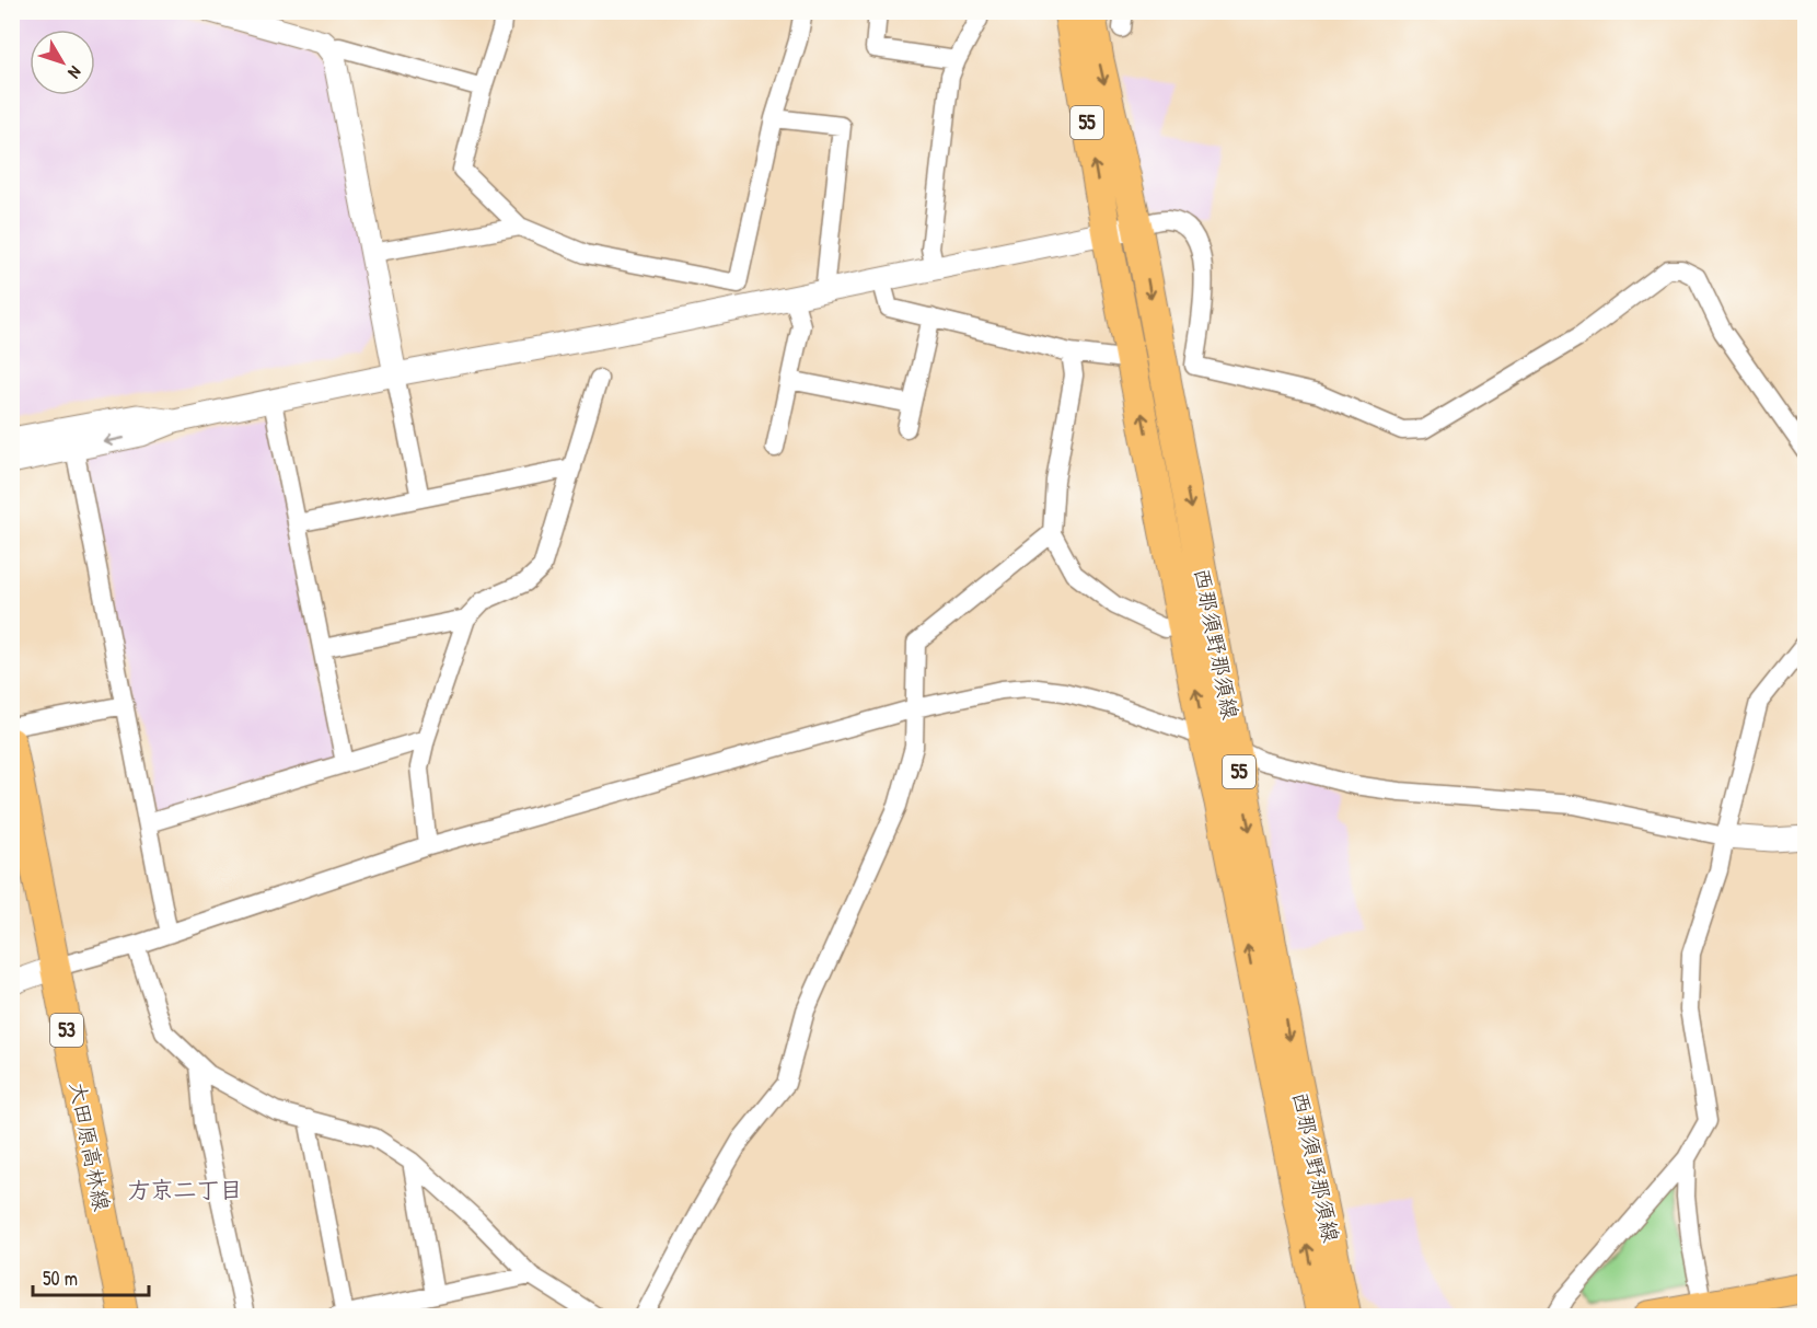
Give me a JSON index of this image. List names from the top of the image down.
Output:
{
  "streets": {
    "main road": [
      "55",
      "西那須野那須線",
      "53",
      "大田原高林線"
    ]
  },
  "districts": ["方京二丁目"],
  "scale_bar": "50 m",
  "north": "bottom right"
}
